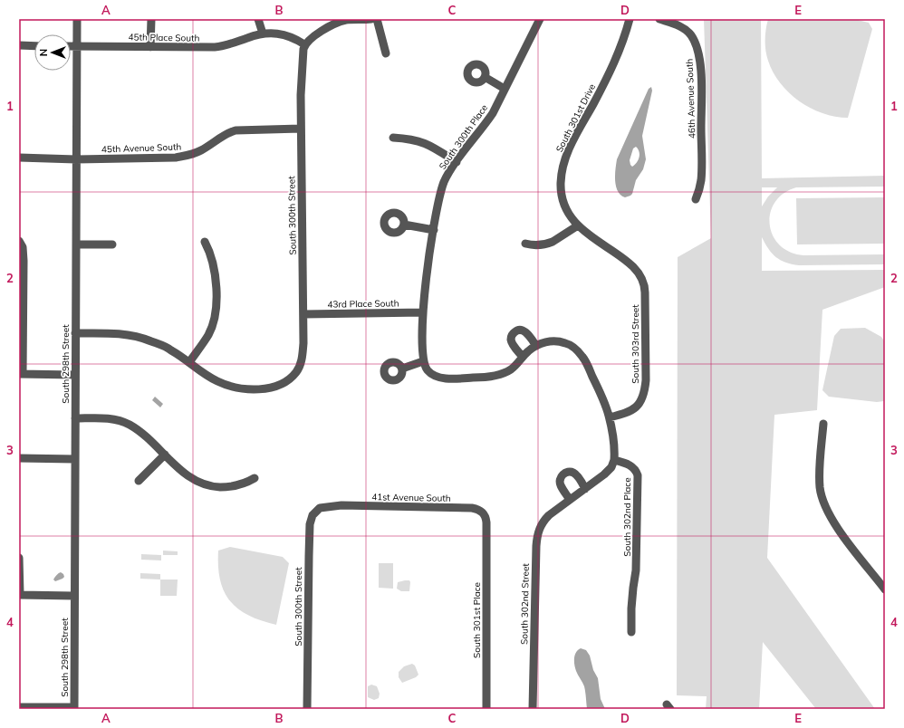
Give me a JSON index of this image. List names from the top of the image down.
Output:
{
  "streets": {
    "street": [
      "45th Place South",
      "46th Avenue South",
      "South 301st Drive",
      "South 300th Place",
      "45th Avenue South",
      "South 300th Street",
      "43rd Place South",
      "South 303rd Street",
      "South 298th Street",
      "41st Avenue South",
      "South 302nd Place",
      "South 302nd Street",
      "South 301st Place"
    ]
  },
  "crossings": [
    ["45th Place South", "South 300th Street"],
    ["45th Place South", "South 298th Street"],
    ["South 301st Drive", "South 303rd Street"],
    ["South 300th Place", "43rd Place South"],
    ["45th Avenue South", "South 300th Street"],
    ["45th Avenue South", "South 298th Street"],
    ["South 300th Street", "43rd Place South"],
    ["South 300th Street", "41st Avenue South"],
    ["41st Avenue South", "South 301st Place"]
  ],
  "north": "left",
  "grid": {
    "columns": [
      "A",
      "B",
      "C",
      "D",
      "E"
    ],
    "rows": [
      "1",
      "2",
      "3",
      "4"
    ]
  }
}
